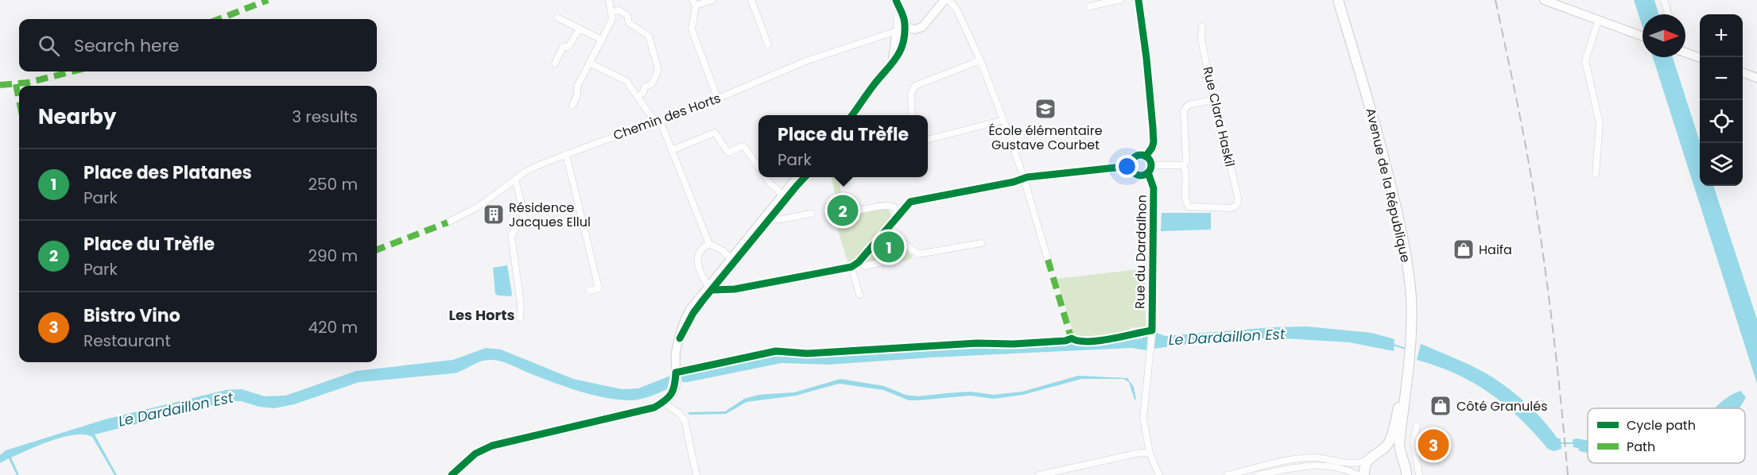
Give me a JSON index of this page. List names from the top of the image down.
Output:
{
  "streets": {
    "main road": ["Avenue de la République"],
    "street": ["Chemin des Horts", "Rue Clara Haskil", "Rue du Dardalhon"]
  },
  "districts": ["Les Horts"],
  "water": ["Le Dardaillon Est"],
  "places": {
    "school or university": ["École élémentaire Gustave Courbet"],
    "building": ["Résidence Jacques Ellul"],
    "shop": ["Haifa", "Côté Granulés"]
  },
  "legend": ["Cycle path", "Path"],
  "north": "right",
  "page": {
    "map_buttons": ["+", "−"],
    "search": "Search here",
    "heading": ["Nearby", "3 results"],
    "popup": ["Place du Trèfle", "Park"],
    "list": [
      {
        "mark": "1",
        "name": "Place des Platanes",
        "note": "Park",
        "value": "250 m"
      },
      {
        "mark": "2",
        "name": "Place du Trèfle",
        "note": "Park",
        "value": "290 m"
      },
      {
        "mark": "3",
        "name": "Bistro Vino",
        "note": "Restaurant",
        "value": "420 m"
      }
    ],
    "pins": ["2", "1", "3"]
  }
}
